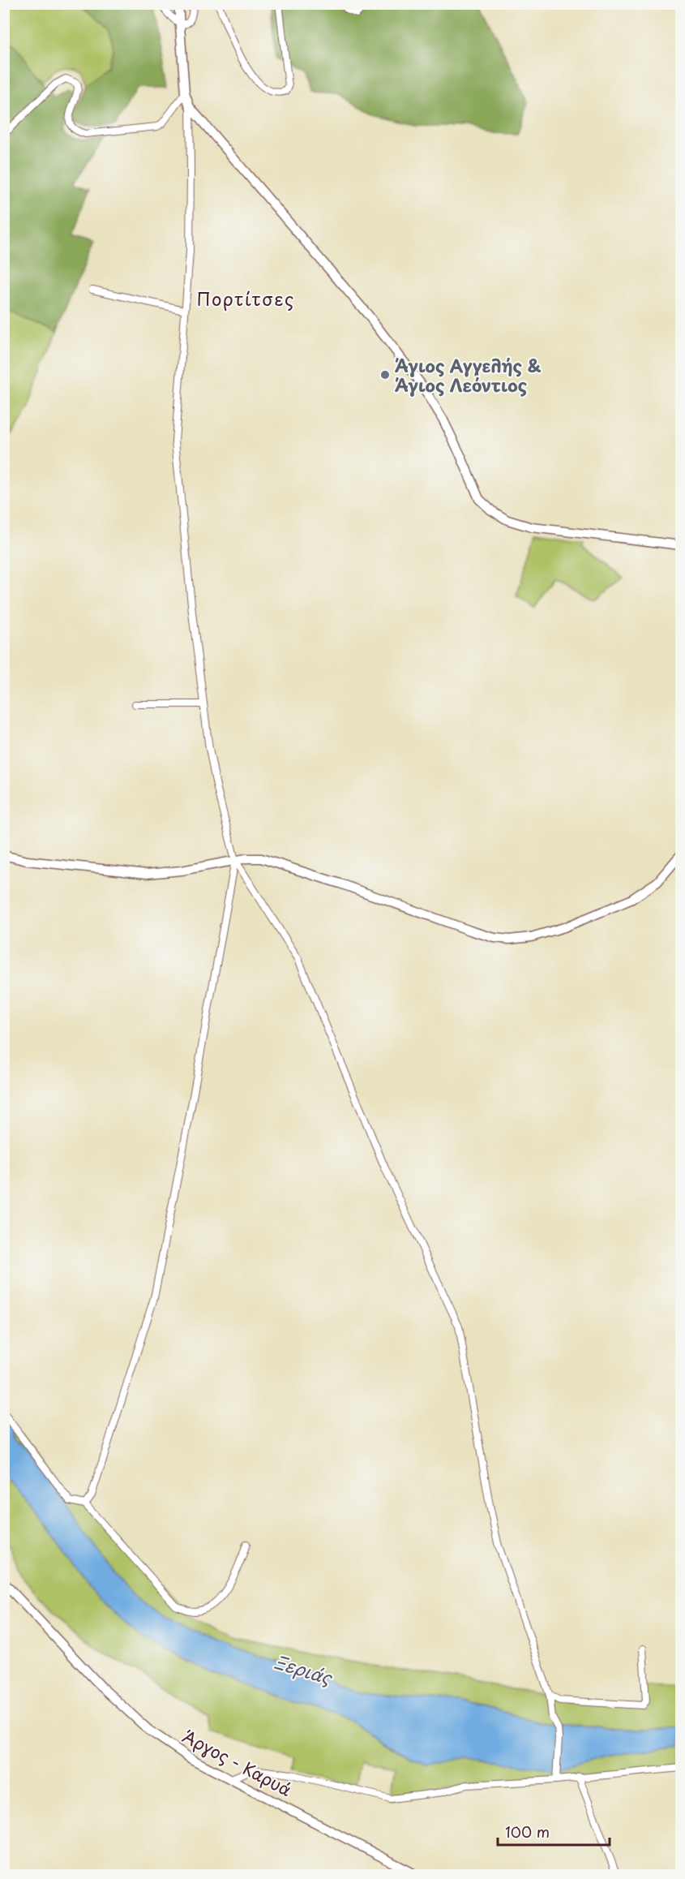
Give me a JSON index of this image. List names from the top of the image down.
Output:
{
  "streets": {
    "street": ["Άργος - Καρυά"]
  },
  "districts": ["Πορτίτσες"],
  "water": ["Ξεριάς"],
  "places": ["Άγιος Αγγελής & Άγιος Λεόντιος"],
  "scale_bar": "100 m"
}
